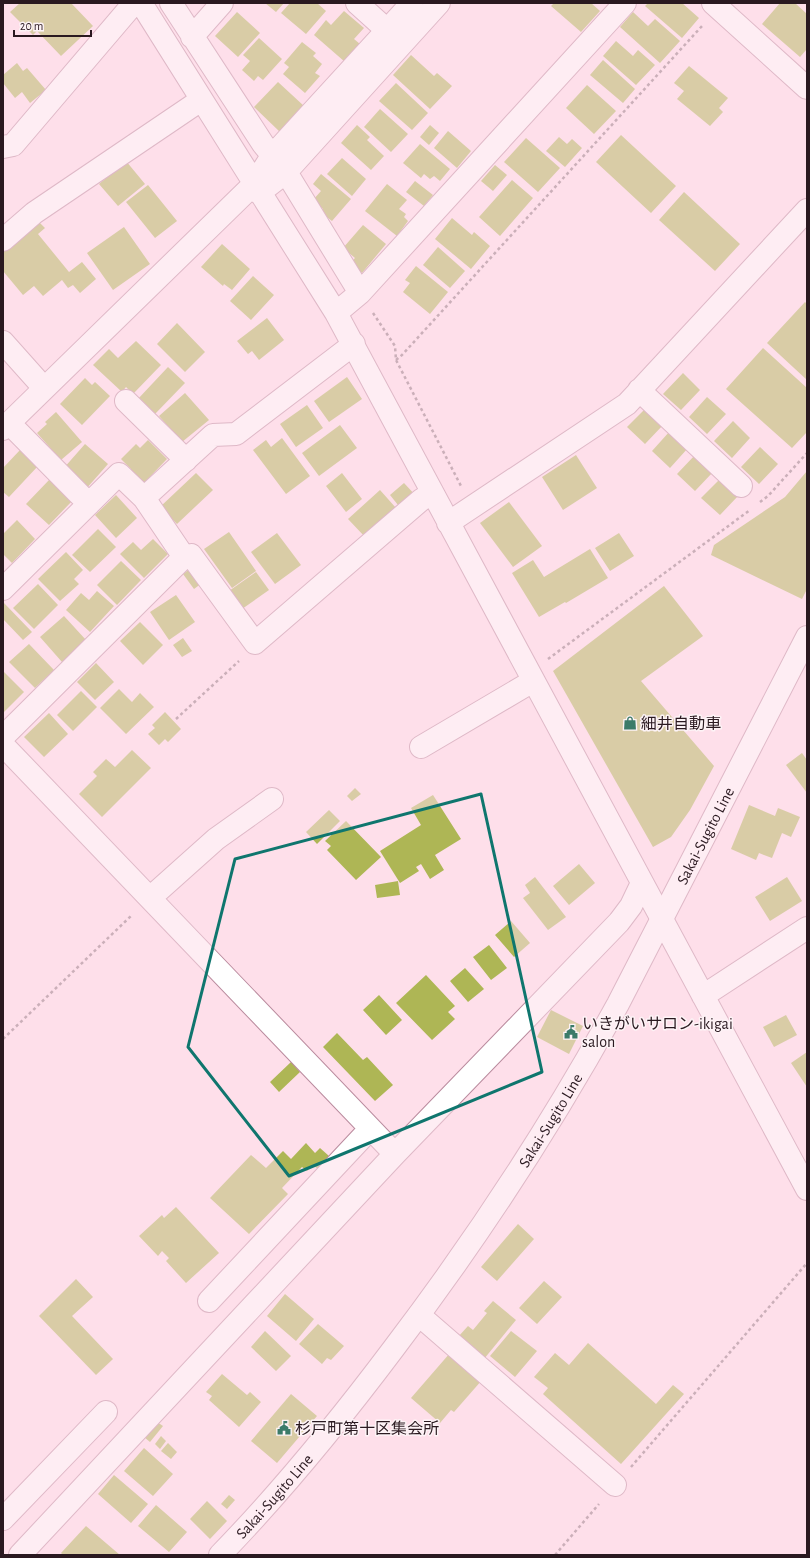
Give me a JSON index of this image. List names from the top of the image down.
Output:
{
  "streets": {
    "street": ["Sakai-Sugito Line"]
  },
  "places": {
    "shop": ["細井自動車"],
    "public building": ["いきがいサロン-ikigai salon", "杉戸町第十区集会所"]
  },
  "scale_bar": "20 m"
}
